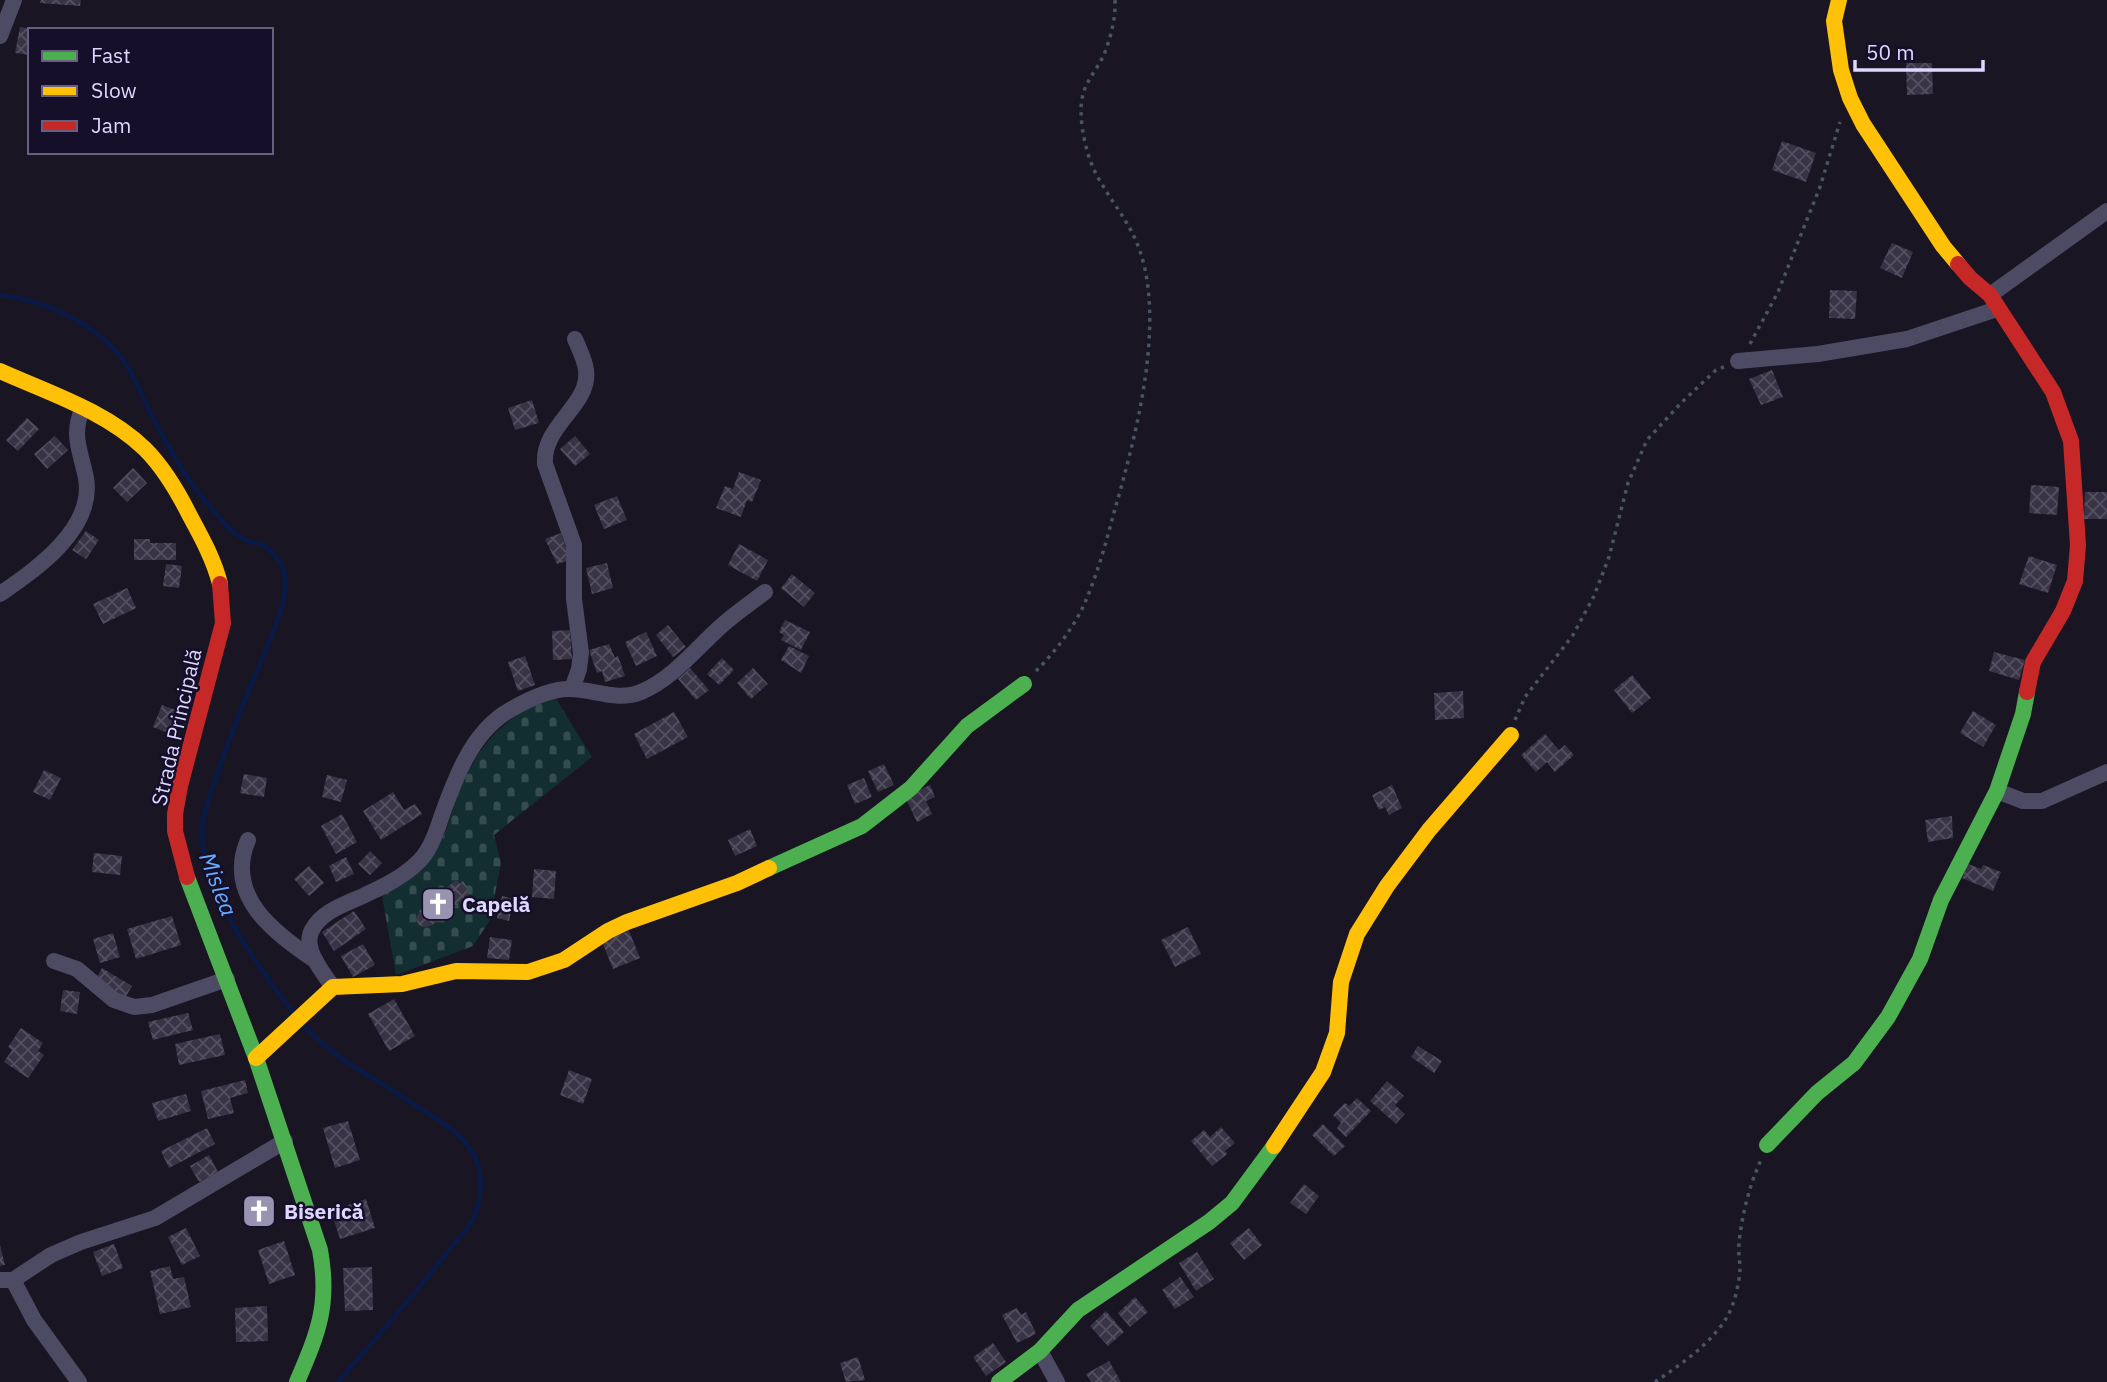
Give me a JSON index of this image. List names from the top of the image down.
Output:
{
  "streets": {
    "street": ["Strada Principală"]
  },
  "water": ["Mislea"],
  "places": {
    "church": ["Capelă", "Biserică"]
  },
  "legend": ["Fast", "Slow", "Jam"],
  "scale_bar": "50 m"
}
